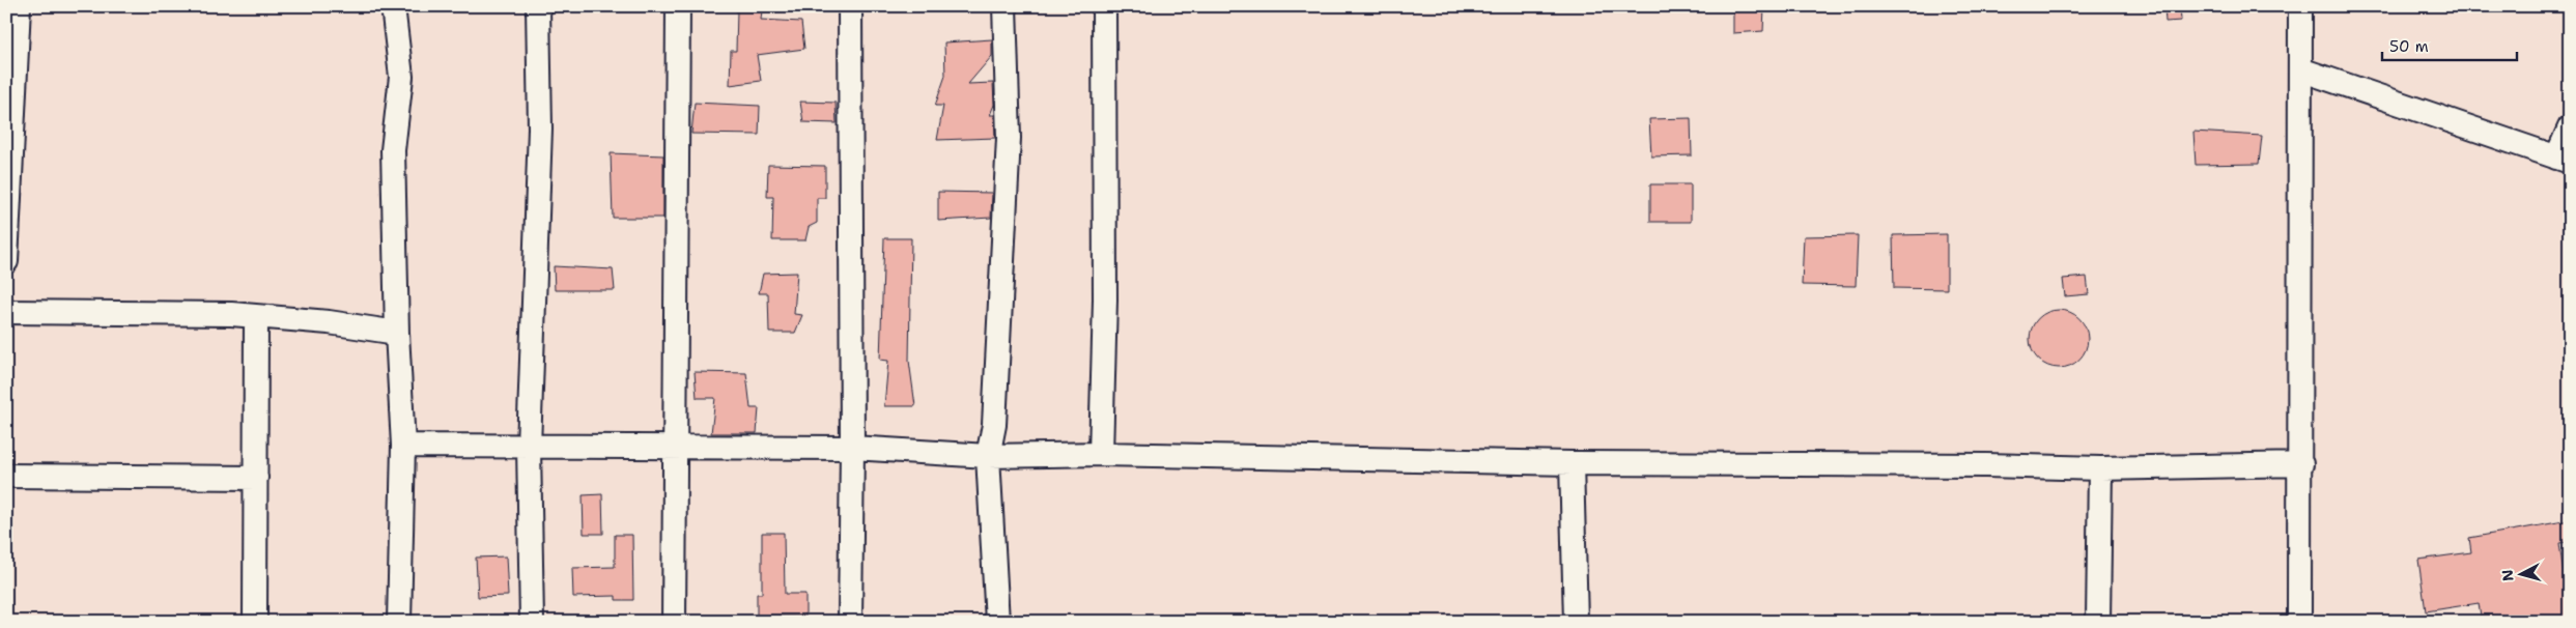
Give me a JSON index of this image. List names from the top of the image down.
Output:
{
  "scale_bar": "50 m",
  "north": "left"
}
